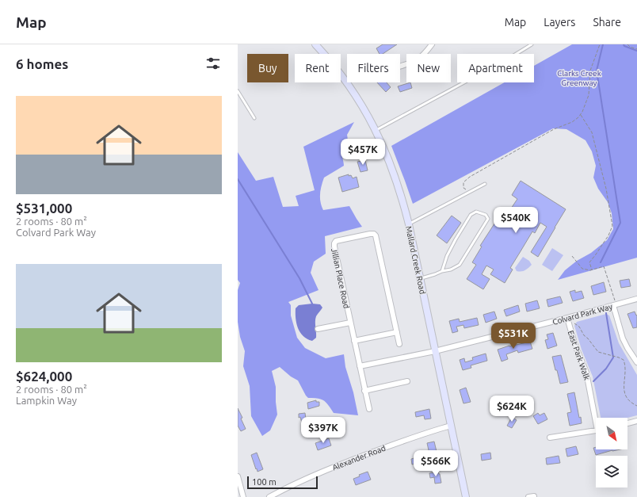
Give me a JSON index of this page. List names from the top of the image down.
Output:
{
  "streets": {
    "main road": ["Mallard Creek Road"],
    "street": [
      "Jillian Place Road",
      "Colvard Park Way",
      "East Park Walk",
      "Alexander Road"
    ]
  },
  "crossings": [
    ["Mallard Creek Road", "Colvard Park Way"],
    ["Mallard Creek Road", "Alexander Road"],
    ["Jillian Place Road", "Colvard Park Way"],
    ["Colvard Park Way", "East Park Walk"]
  ],
  "parks": ["Clarks Creek Greenway"],
  "scale_bar": "100 m",
  "north": "bottom right",
  "page": {
    "header": "Map",
    "nav": ["Map", "Layers", "Share"],
    "heading": "6 homes",
    "chip": [
      "Buy",
      "Rent",
      "Filters",
      "New",
      "Apartment"
    ],
    "list": [
      {
        "name": "$531,000",
        "note": "2 rooms · 80 m² · Colvard Park Way"
      },
      {
        "name": "$624,000",
        "note": "2 rooms · 80 m² · Lampkin Way"
      }
    ],
    "price": [
      "$457K",
      "$540K",
      "$531K",
      "$624K",
      "$397K",
      "$566K"
    ],
    "scale": "100 m"
  }
}
